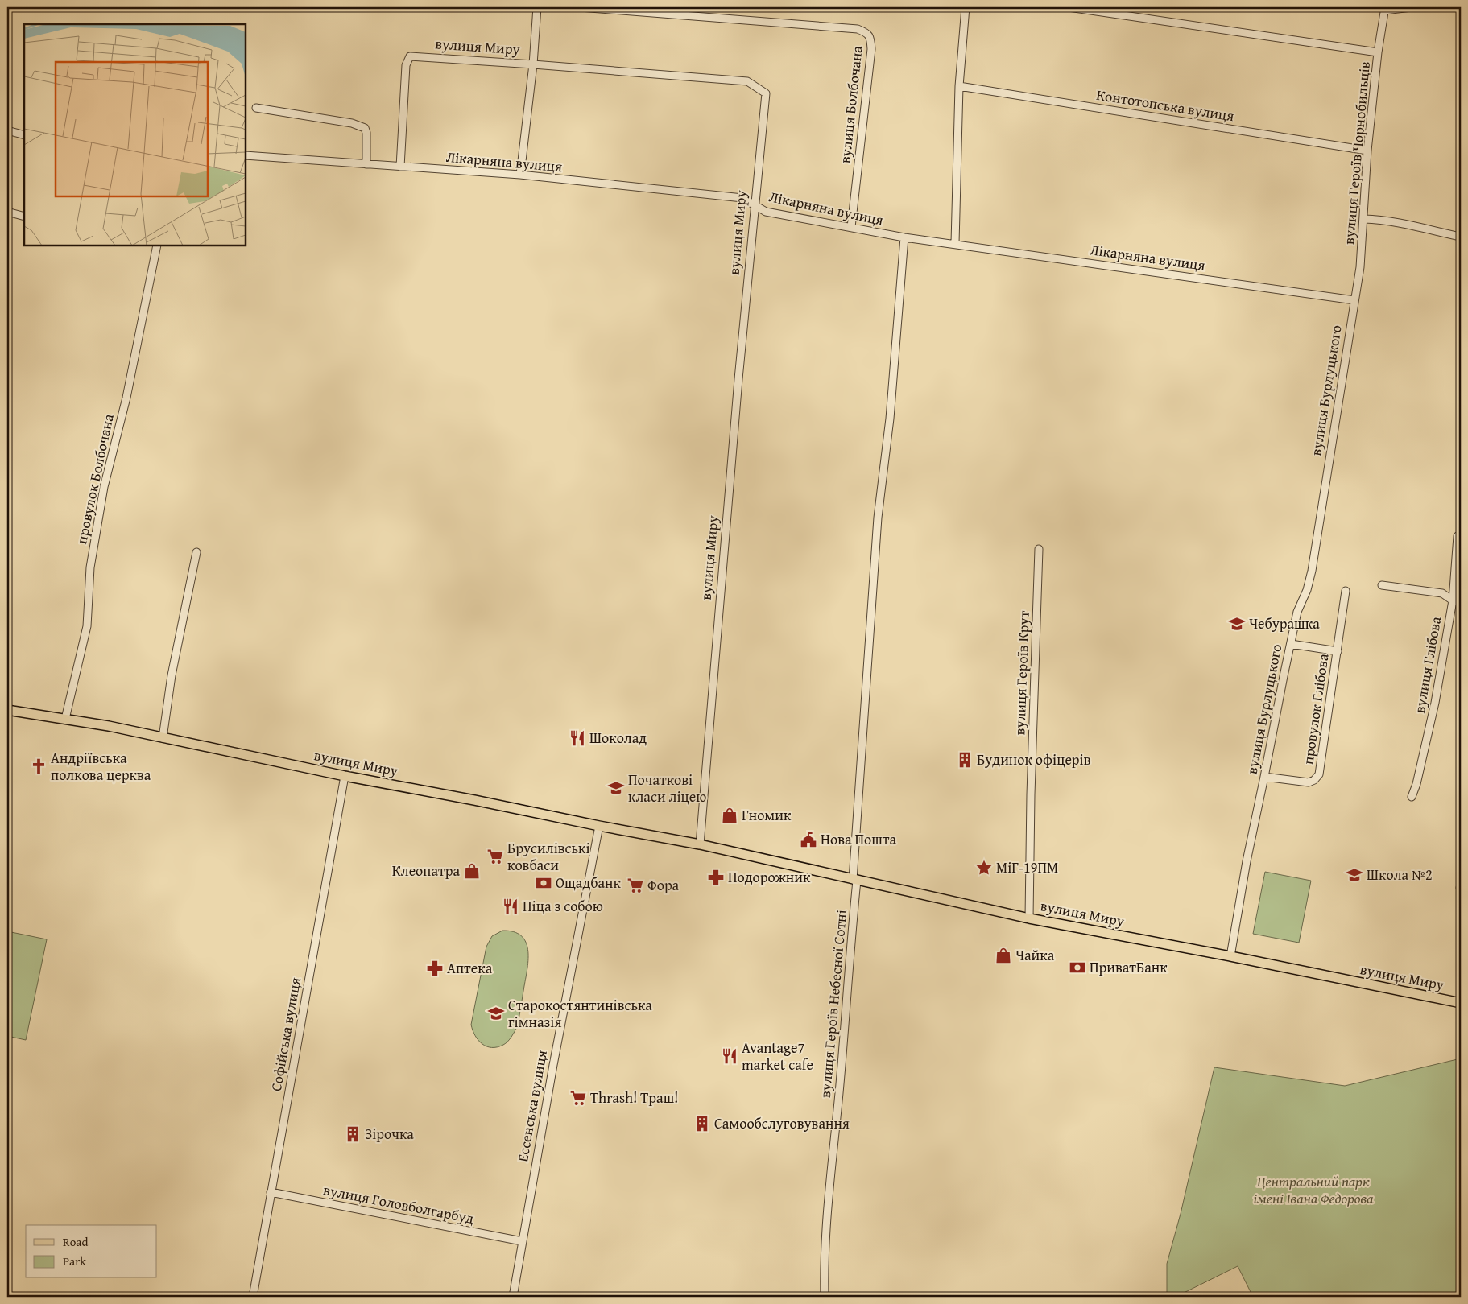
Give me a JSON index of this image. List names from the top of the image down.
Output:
{
  "streets": {
    "main road": ["вулиця Миру"],
    "street": [
      "вулиця Болбочана",
      "Контотопська вулиця",
      "вулиця Героїв Чорнобильців",
      "Лікарняна вулиця",
      "вулиця Бурлуцького",
      "провулок Болбочана",
      "вулиця Глібова",
      "вулиця Героїв Крут",
      "провулок Глібова",
      "вулиця Героїв Небесної Сотні",
      "Софійська вулиця",
      "Ессенська вулиця",
      "вулиця Головболгарбуд"
    ]
  },
  "crossings": [
    ["вулиця Миру", "Лікарняна вулиця"],
    ["вулиця Миру", "вулиця Бурлуцького"],
    ["вулиця Миру", "провулок Болбочана"],
    ["вулиця Миру", "вулиця Героїв Крут"],
    ["вулиця Миру", "вулиця Героїв Небесної Сотні"],
    ["вулиця Миру", "Софійська вулиця"],
    ["вулиця Миру", "Ессенська вулиця"],
    ["вулиця Болбочана", "Лікарняна вулиця"],
    ["Контотопська вулиця", "вулиця Героїв Чорнобильців"],
    ["вулиця Героїв Чорнобильців", "Лікарняна вулиця"],
    ["вулиця Героїв Чорнобильців", "вулиця Бурлуцького"],
    ["Лікарняна вулиця", "вулиця Бурлуцького"],
    ["Лікарняна вулиця", "вулиця Героїв Небесної Сотні"],
    ["вулиця Бурлуцького", "провулок Глібова"],
    ["Софійська вулиця", "вулиця Головболгарбуд"],
    ["Ессенська вулиця", "вулиця Головболгарбуд"]
  ],
  "parks": ["Центральний парк імені Івана Федорова"],
  "places": {
    "school or university": [
      "Чебурашка",
      "Початкові класи ліцею",
      "Школа №2",
      "Старокостянтинівська гімназія"
    ],
    "restaurant": ["Шоколад", "Піца з собою", "Avantage7 market cafe"],
    "building": ["Будинок офіцерів", "Самообслуговування", "Зірочка"],
    "church": ["Андріївська полкова церква"],
    "shop": ["Гномик", "Клеопатра", "Чайка"],
    "public building": ["Нова Пошта"],
    "supermarket": ["Брусилівські ковбаси", "Фора", "Thrash! Траш!"],
    "place": ["МіГ-19ПМ"],
    "pharmacy": ["Подорожник", "Аптека"],
    "bank": ["Ощадбанк", "ПриватБанк"]
  },
  "legend": ["Road", "Park"]
}
